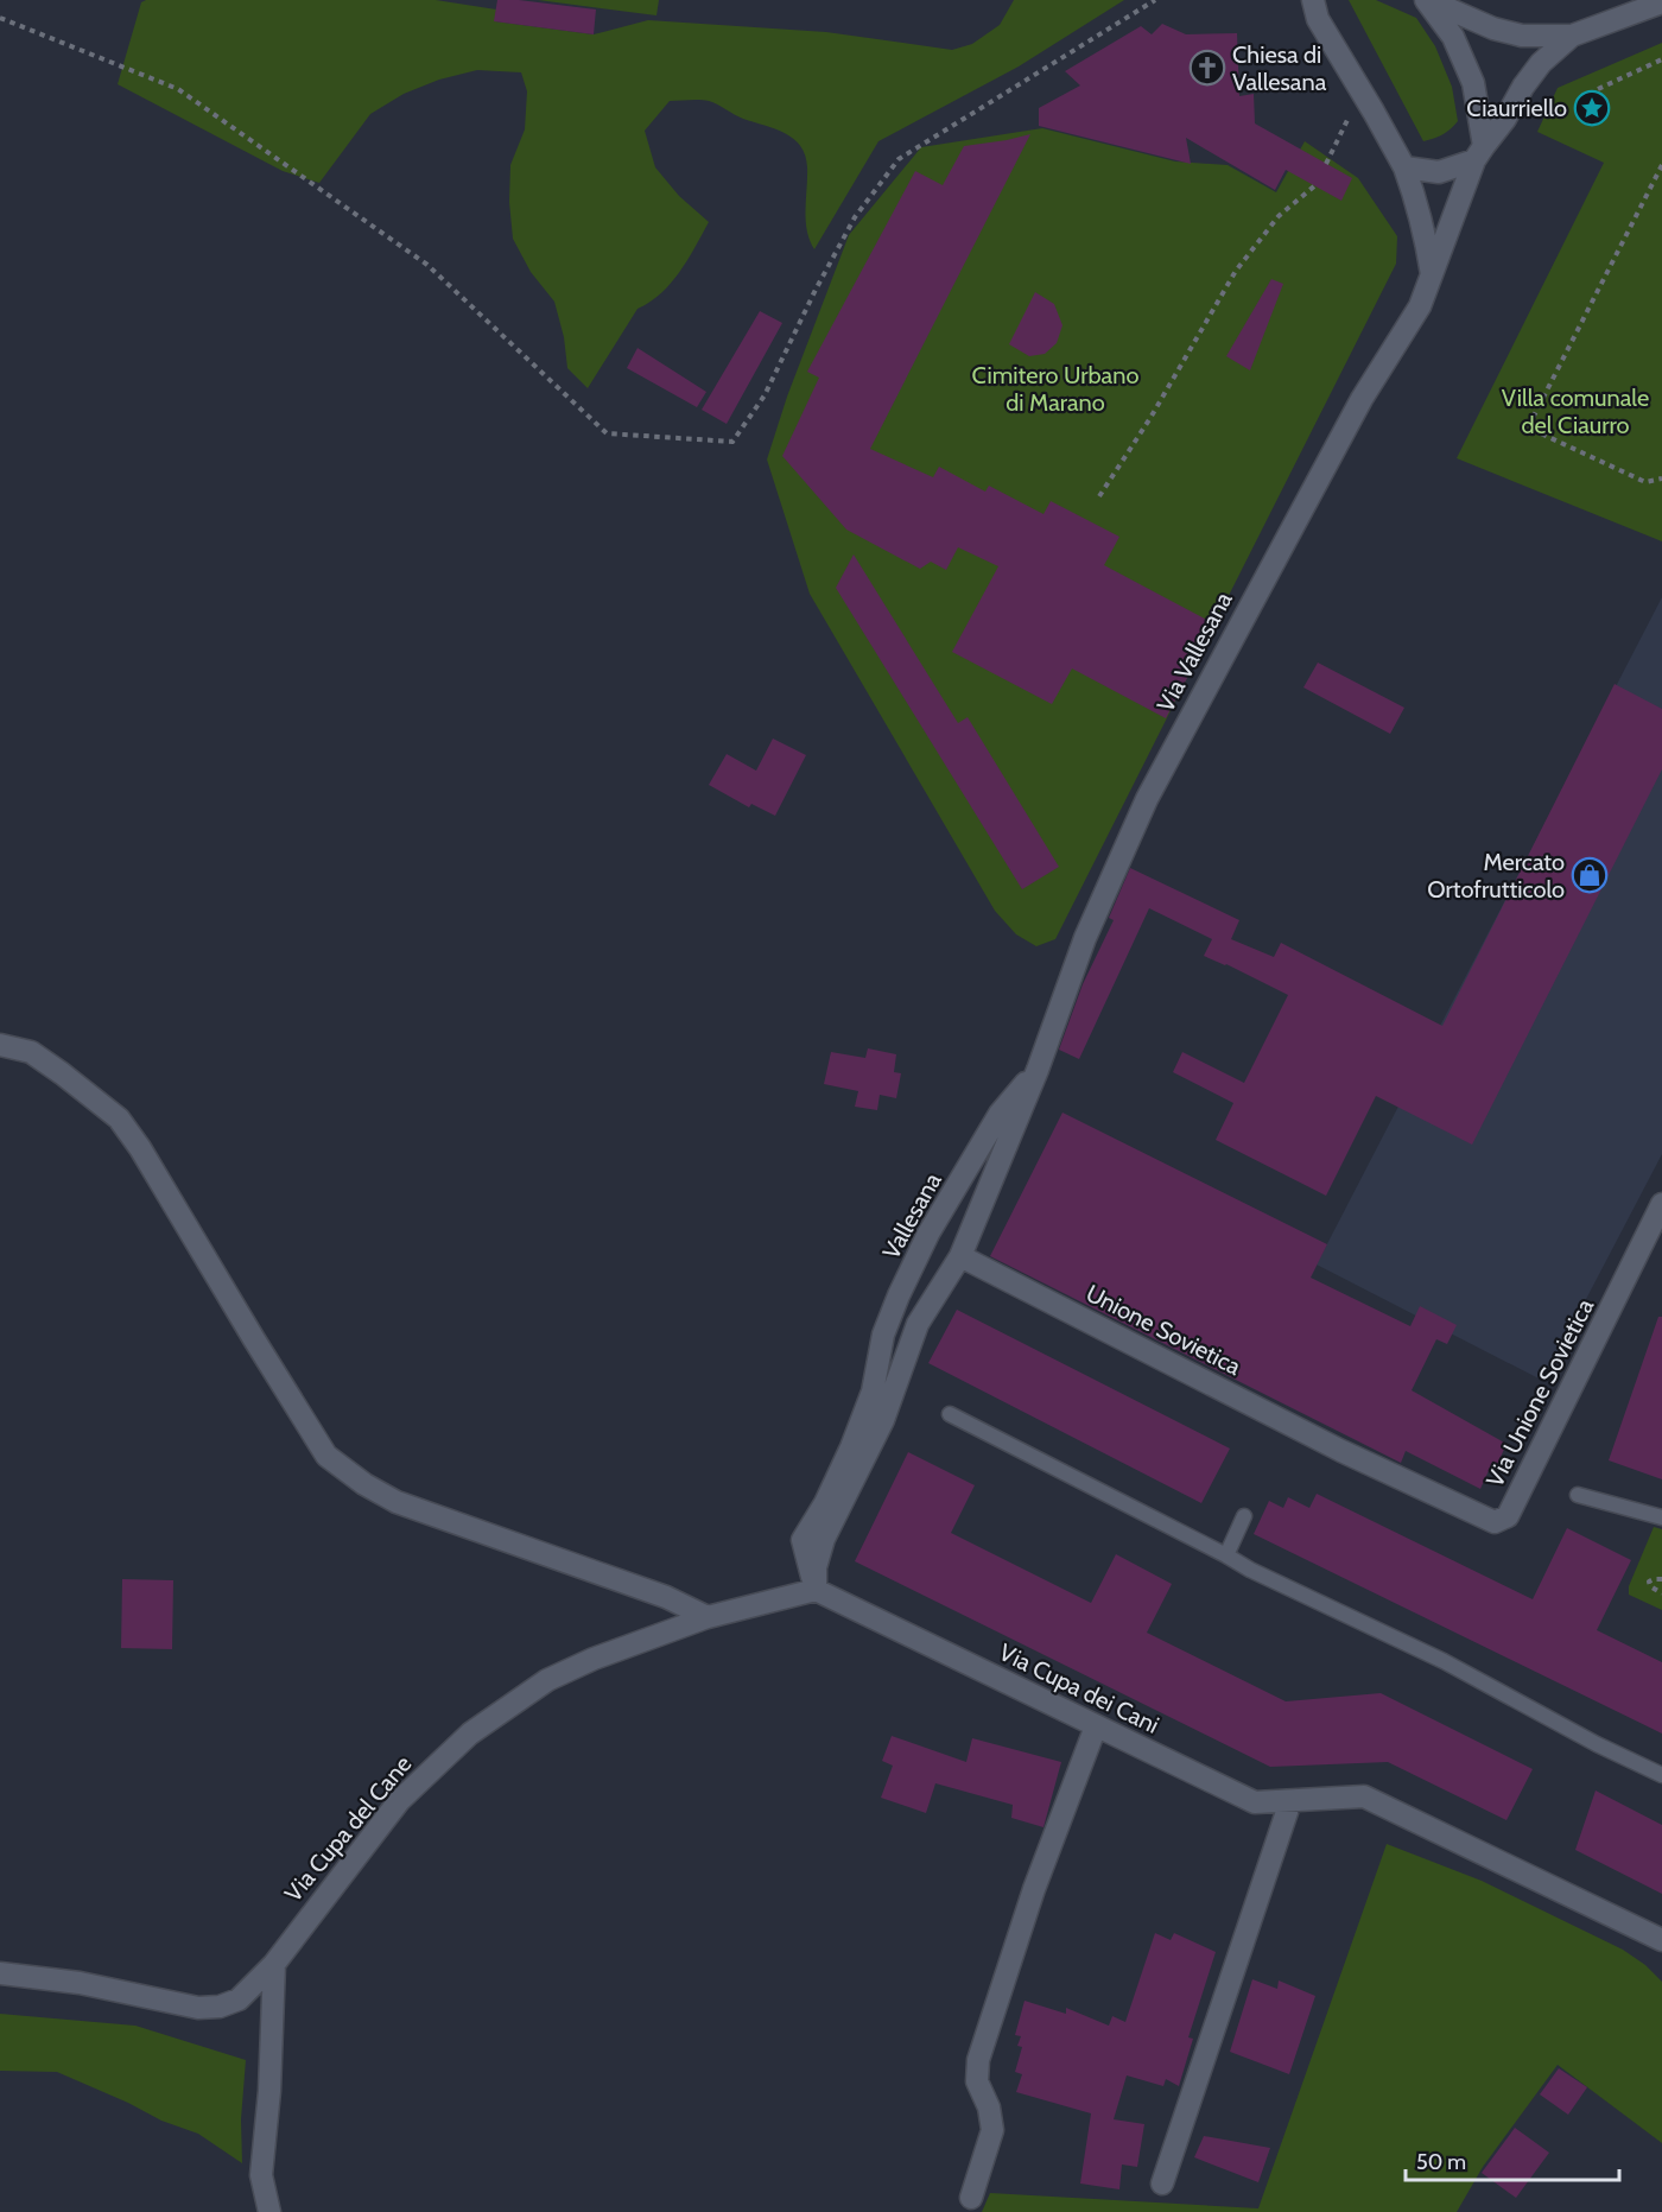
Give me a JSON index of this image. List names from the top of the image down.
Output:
{
  "streets": {
    "street": [
      "Via Vallesana",
      "Vallesana",
      "Unione Sovietica",
      "Via Unione Sovietica",
      "Via Cupa dei Cani",
      "Via Cupa del Cane"
    ]
  },
  "crossings": [
    ["Via Vallesana", "Vallesana"],
    ["Vallesana", "Via Cupa dei Cani"],
    ["Vallesana", "Via Cupa del Cane"],
    ["Unione Sovietica", "Via Unione Sovietica"],
    ["Via Cupa dei Cani", "Via Cupa del Cane"]
  ],
  "parks": ["Cimitero Urbano di Marano", "Villa comunale del Ciaurro"],
  "places": {
    "church": ["Chiesa di Vallesana"],
    "place": ["Ciaurriello"],
    "shop": ["Mercato Ortofrutticolo"]
  },
  "scale_bar": "50 m"
}
